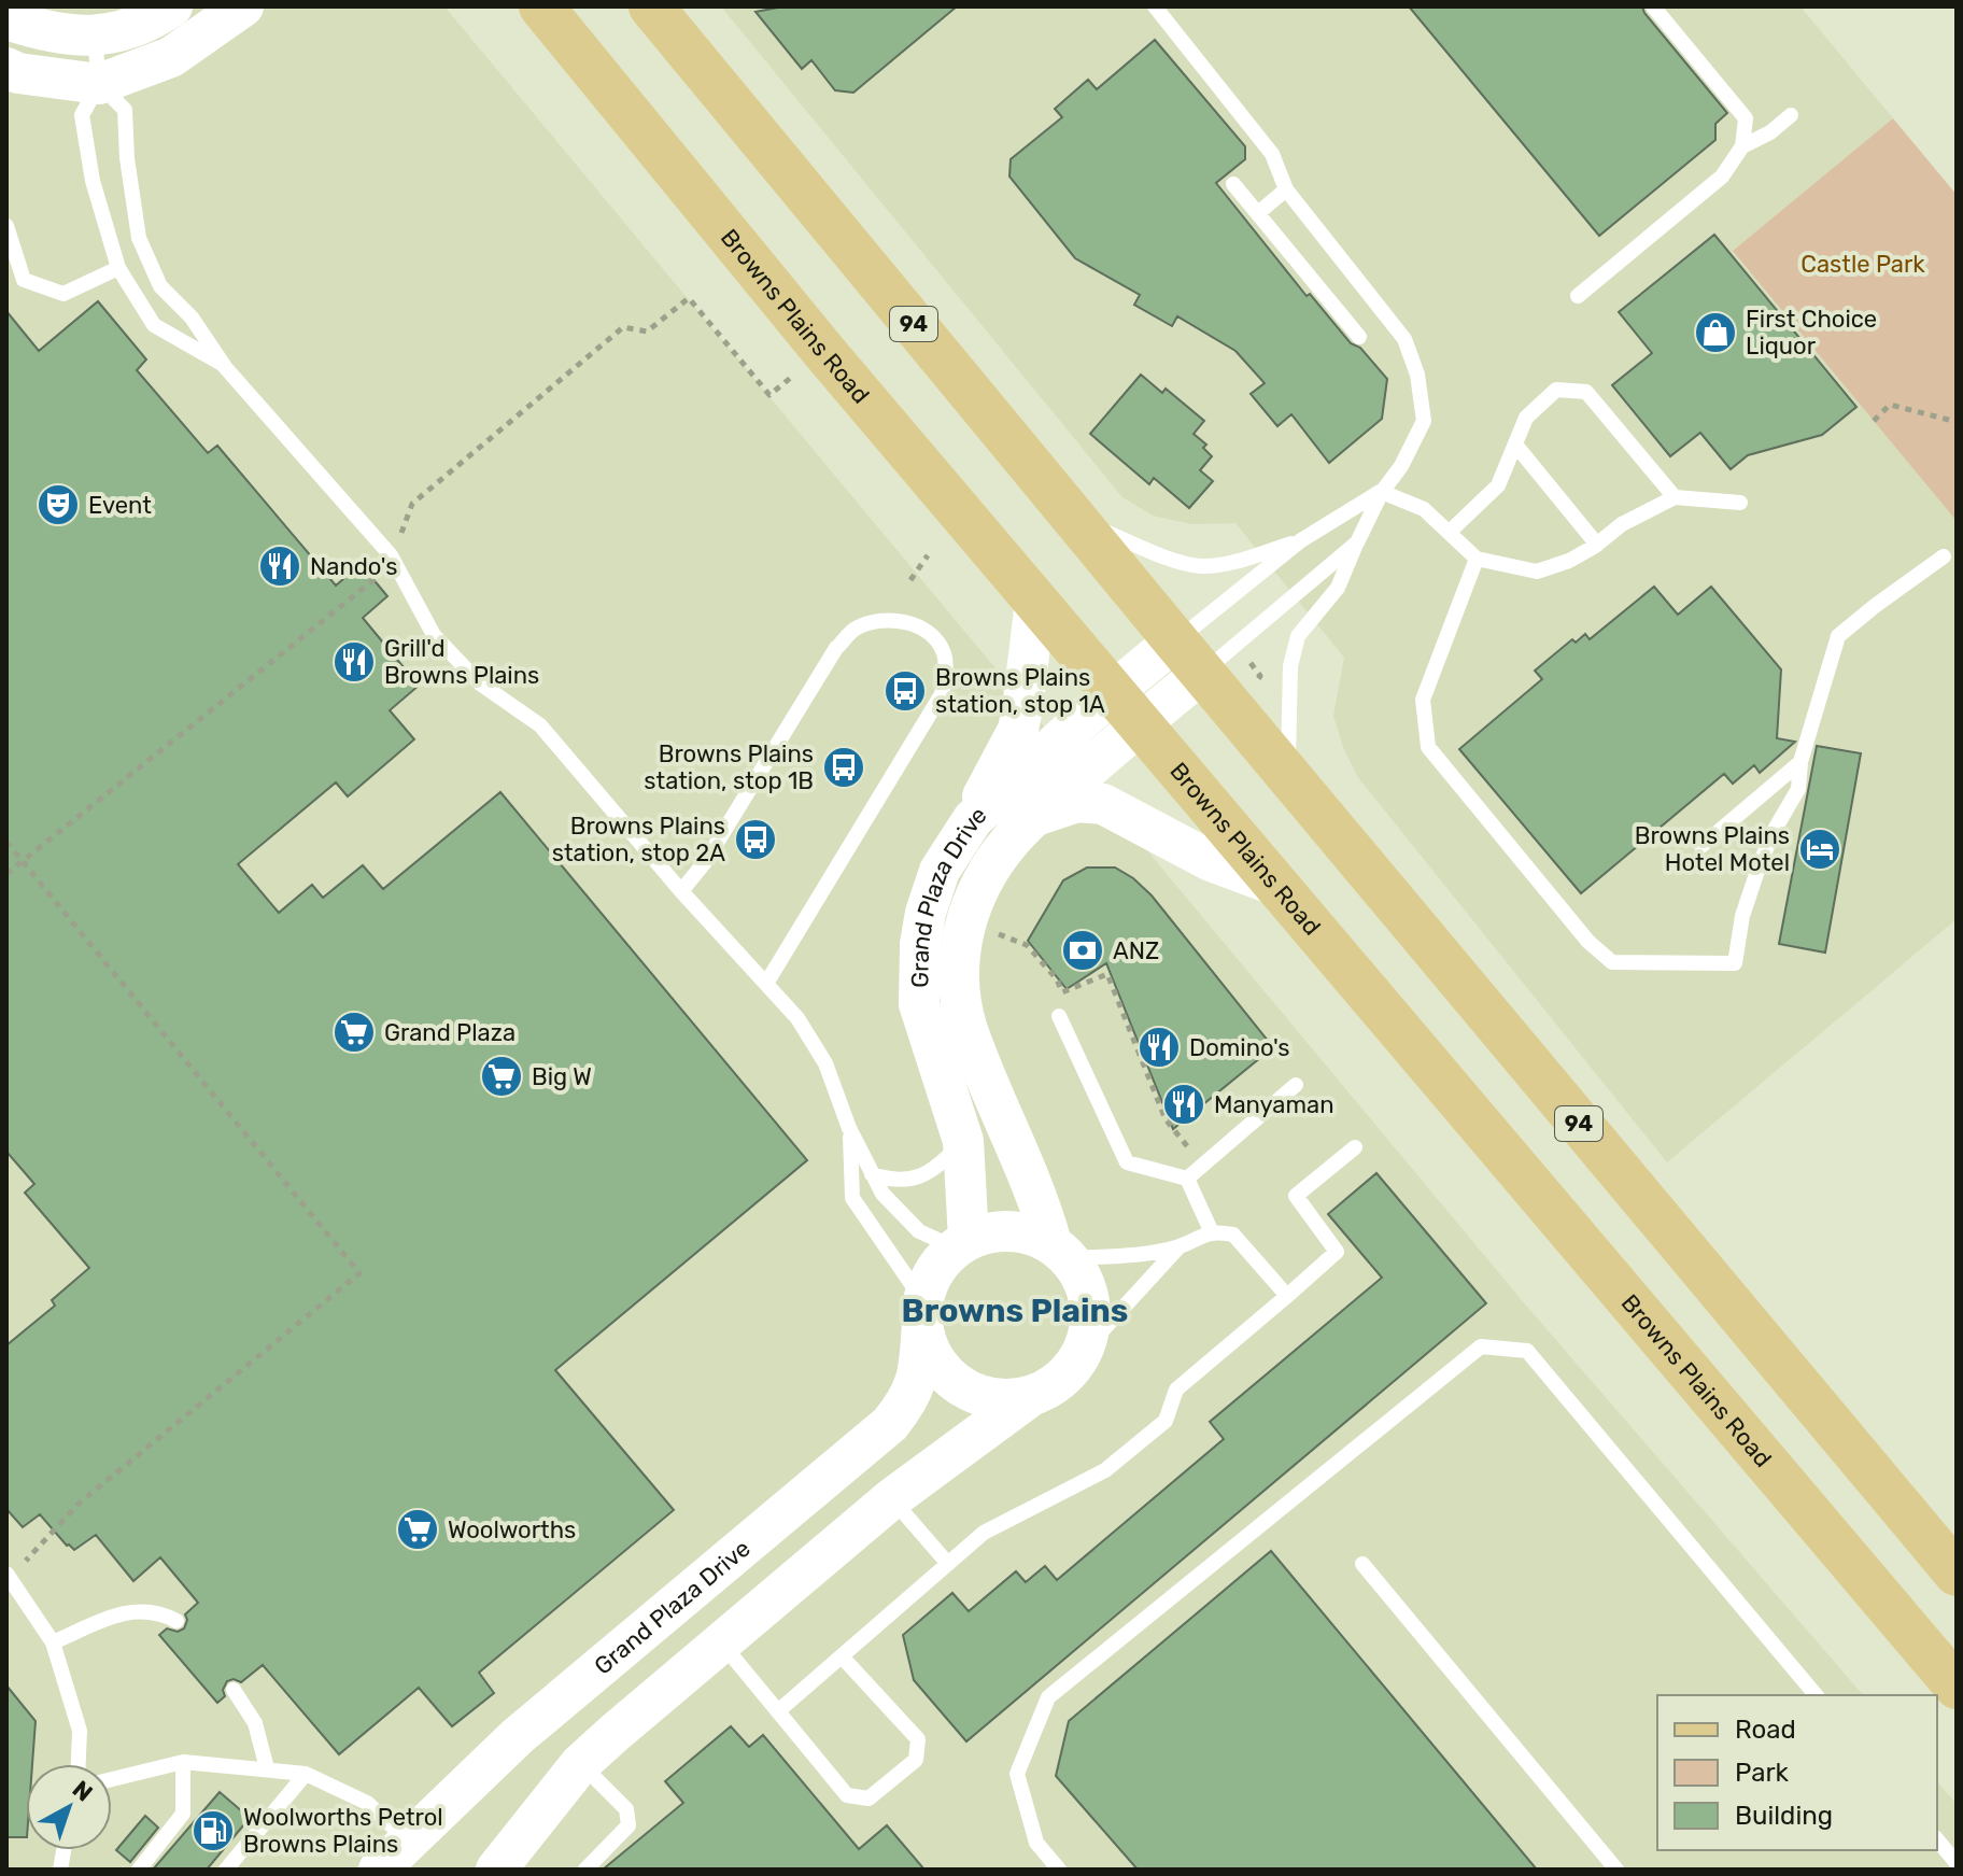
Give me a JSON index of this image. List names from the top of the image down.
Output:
{
  "streets": {
    "main road": ["Browns Plains Road", "94"],
    "street": ["Grand Plaza Drive"]
  },
  "crossings": [
    ["Browns Plains Road", "Grand Plaza Drive"],
    ["94", "Grand Plaza Drive"]
  ],
  "districts": ["Browns Plains"],
  "parks": ["Castle Park"],
  "places": {
    "shop": ["First Choice Liquor"],
    "theatre": ["Event"],
    "restaurant": [
      "Nando's",
      "Grill'd Browns Plains",
      "Domino's",
      "Manyaman"
    ],
    "bus stop": ["Browns Plains station, stop 1A", "Browns Plains station, stop 1B", "Browns Plains station, stop 2A"],
    "hotel": ["Browns Plains Hotel Motel"],
    "bank": ["ANZ"],
    "supermarket": ["Grand Plaza", "Big W", "Woolworths"],
    "fuel station": ["Woolworths Petrol Browns Plains"]
  },
  "legend": ["Road", "Park", "Building"],
  "north": "top right"
}
